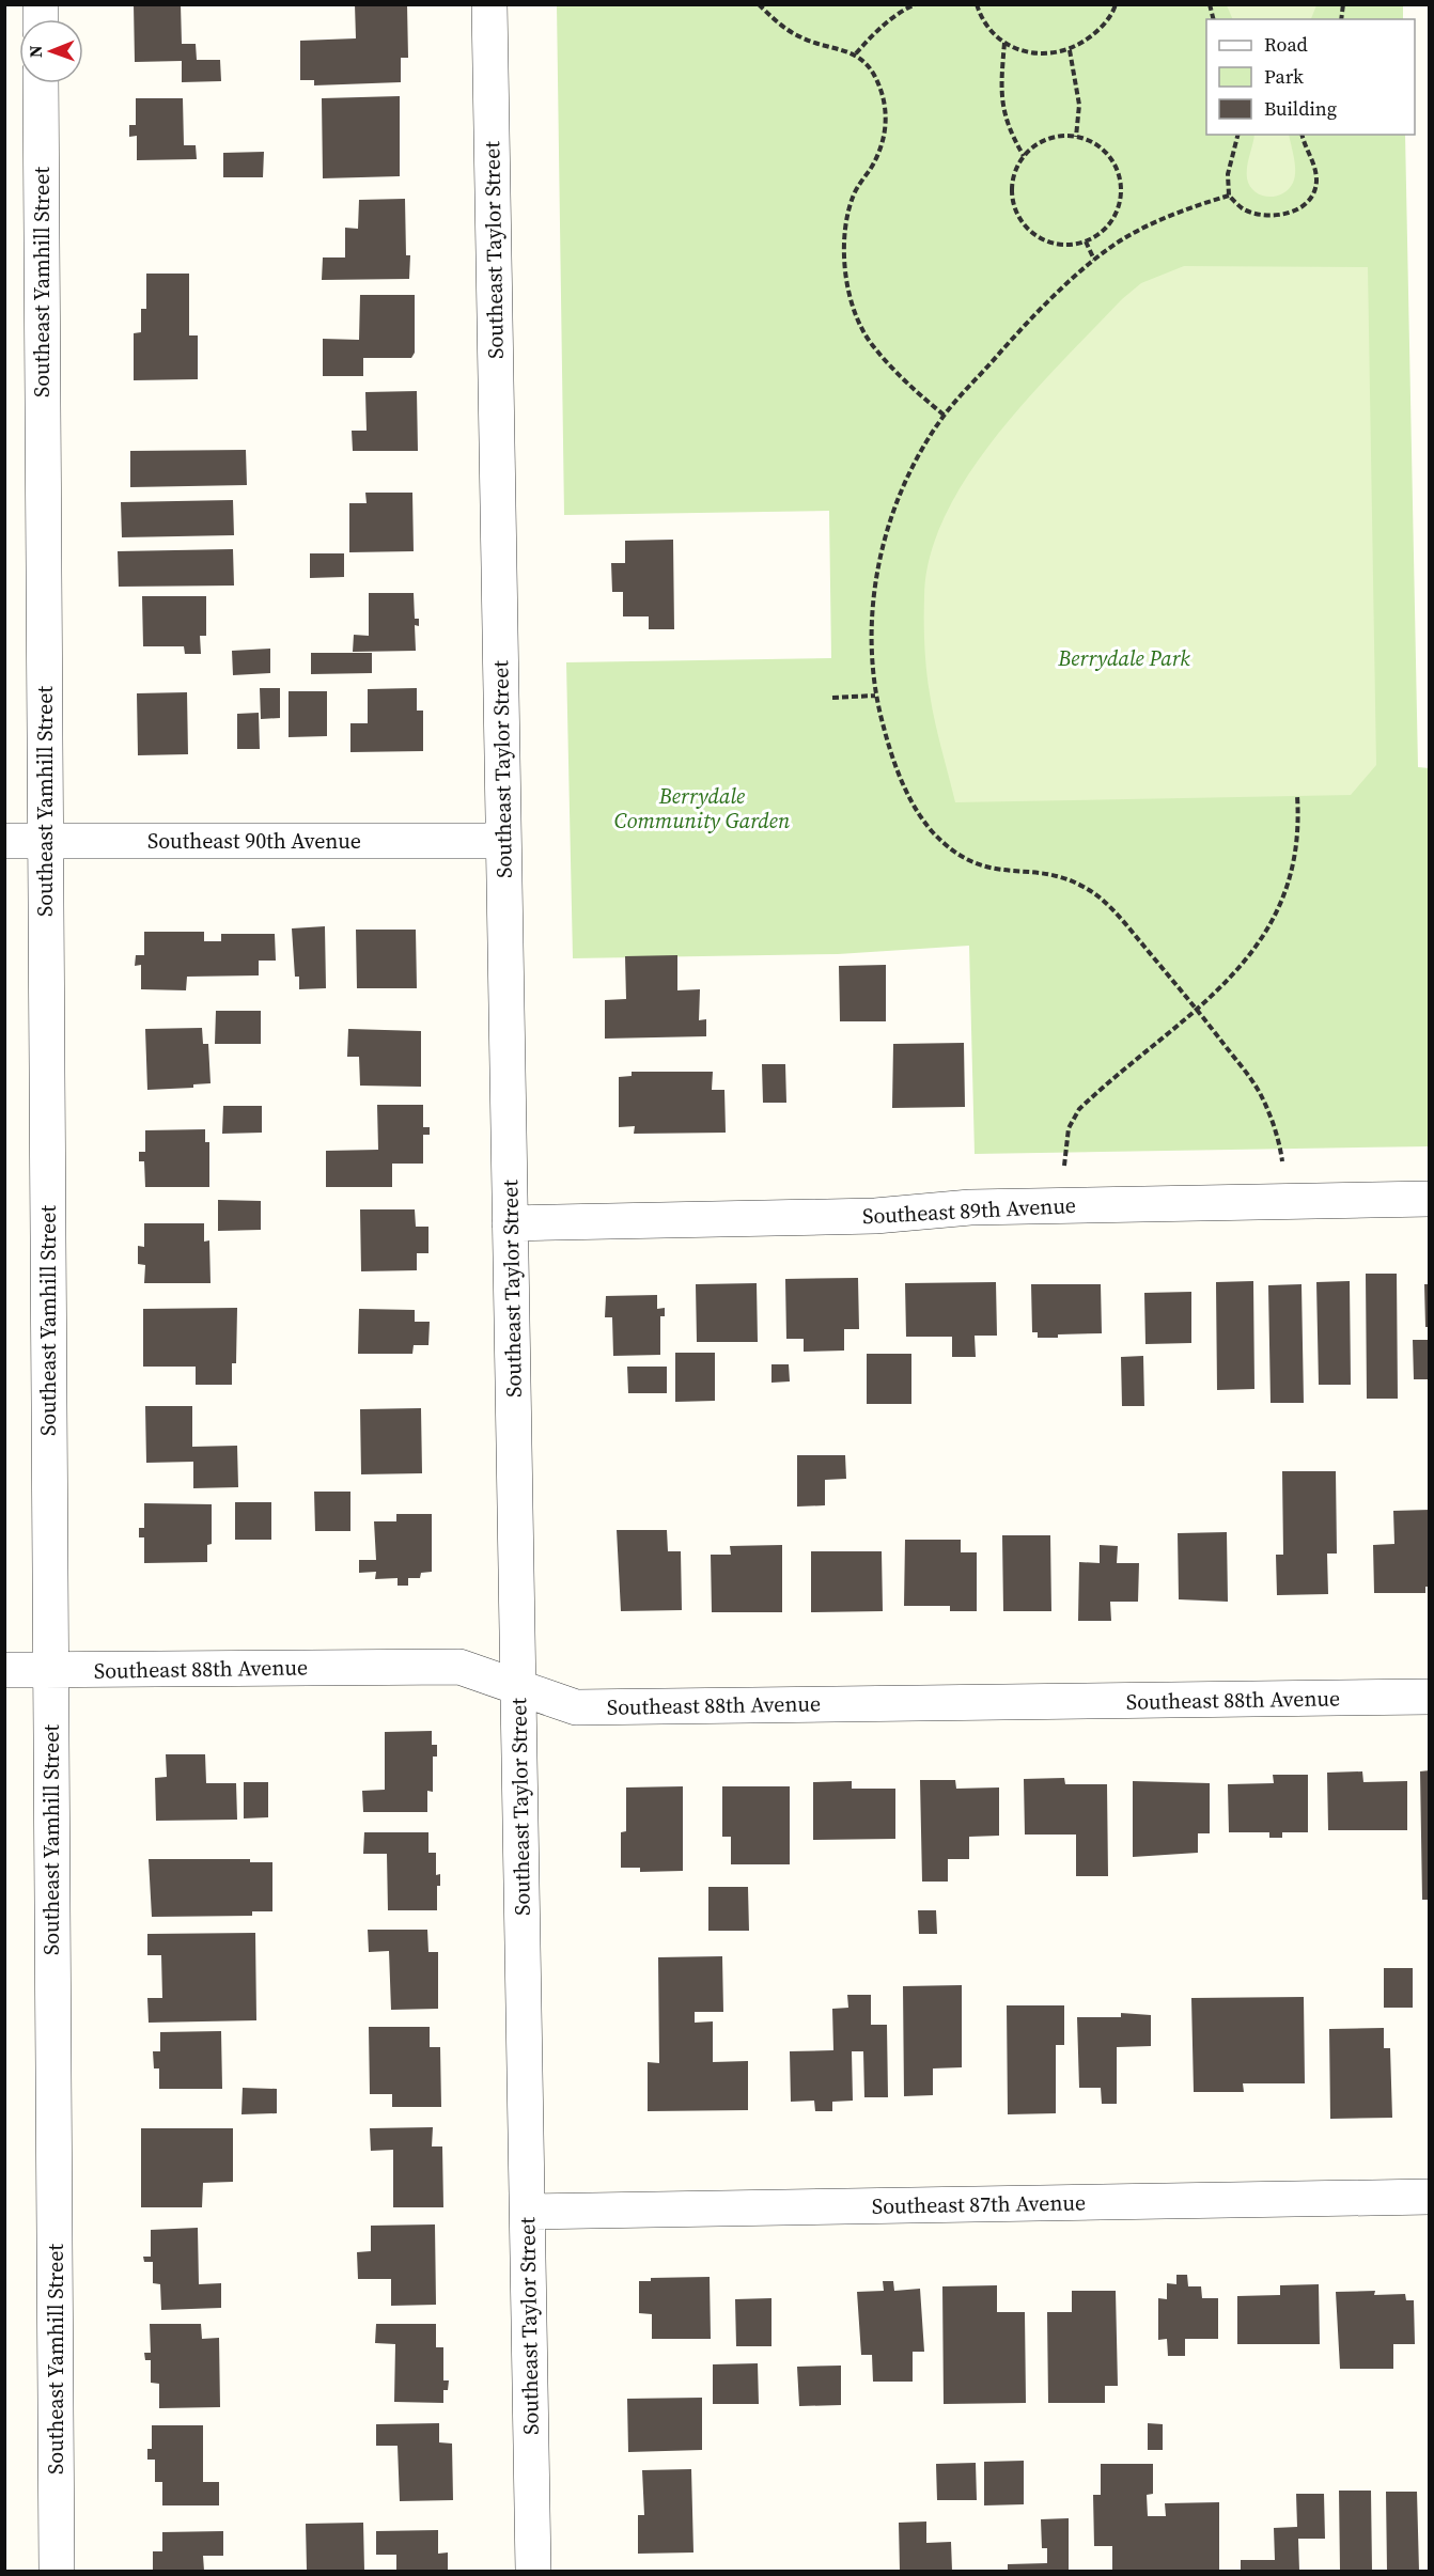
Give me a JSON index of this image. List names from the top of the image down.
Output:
{
  "streets": {
    "street": [
      "Southeast Taylor Street",
      "Southeast Yamhill Street",
      "Southeast 90th Avenue",
      "Southeast 89th Avenue",
      "Southeast 88th Avenue",
      "Southeast 87th Avenue"
    ]
  },
  "crossings": [
    ["Southeast Taylor Street", "Southeast 90th Avenue"],
    ["Southeast Taylor Street", "Southeast 89th Avenue"],
    ["Southeast Taylor Street", "Southeast 88th Avenue"],
    ["Southeast Taylor Street", "Southeast 87th Avenue"],
    ["Southeast Yamhill Street", "Southeast 90th Avenue"],
    ["Southeast Yamhill Street", "Southeast 88th Avenue"]
  ],
  "parks": ["Berrydale Park", "Berrydale Community Garden"],
  "legend": ["Road", "Park", "Building"],
  "north": "left"
}
